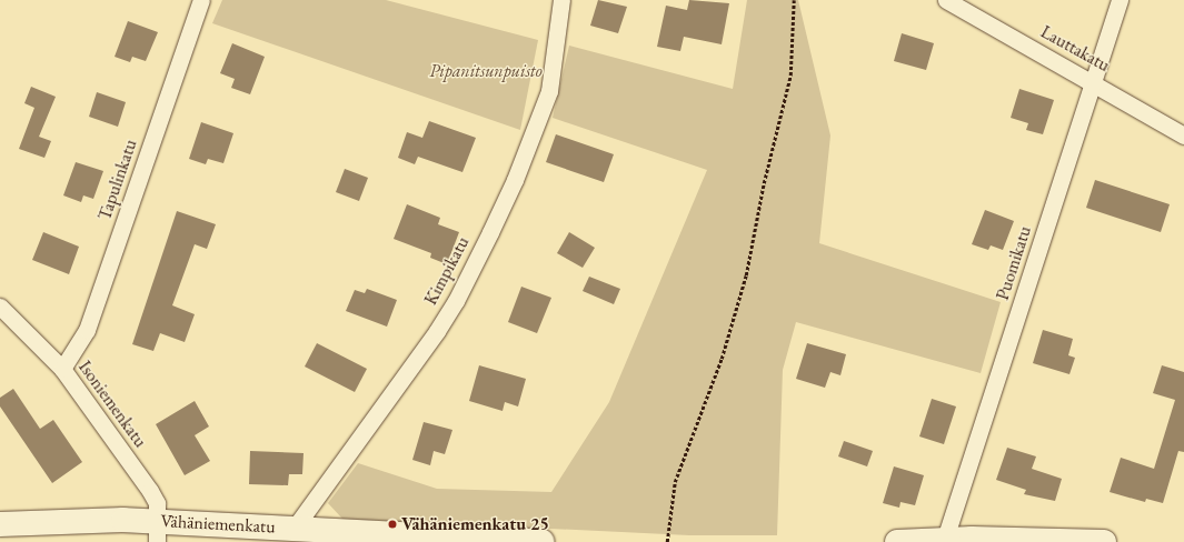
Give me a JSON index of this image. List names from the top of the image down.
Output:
{
  "streets": {
    "street": [
      "Lauttakatu",
      "Tapulinkatu",
      "Puomikatu",
      "Kimpikatu",
      "Isoniemenkatu",
      "Vähäniemenkatu"
    ]
  },
  "crossings": [
    ["Lauttakatu", "Puomikatu"],
    ["Tapulinkatu", "Isoniemenkatu"],
    ["Kimpikatu", "Vähäniemenkatu"],
    ["Isoniemenkatu", "Vähäniemenkatu"]
  ],
  "parks": ["Pipanitsunpuisto"],
  "places": ["Vähäniemenkatu 25"]
}
